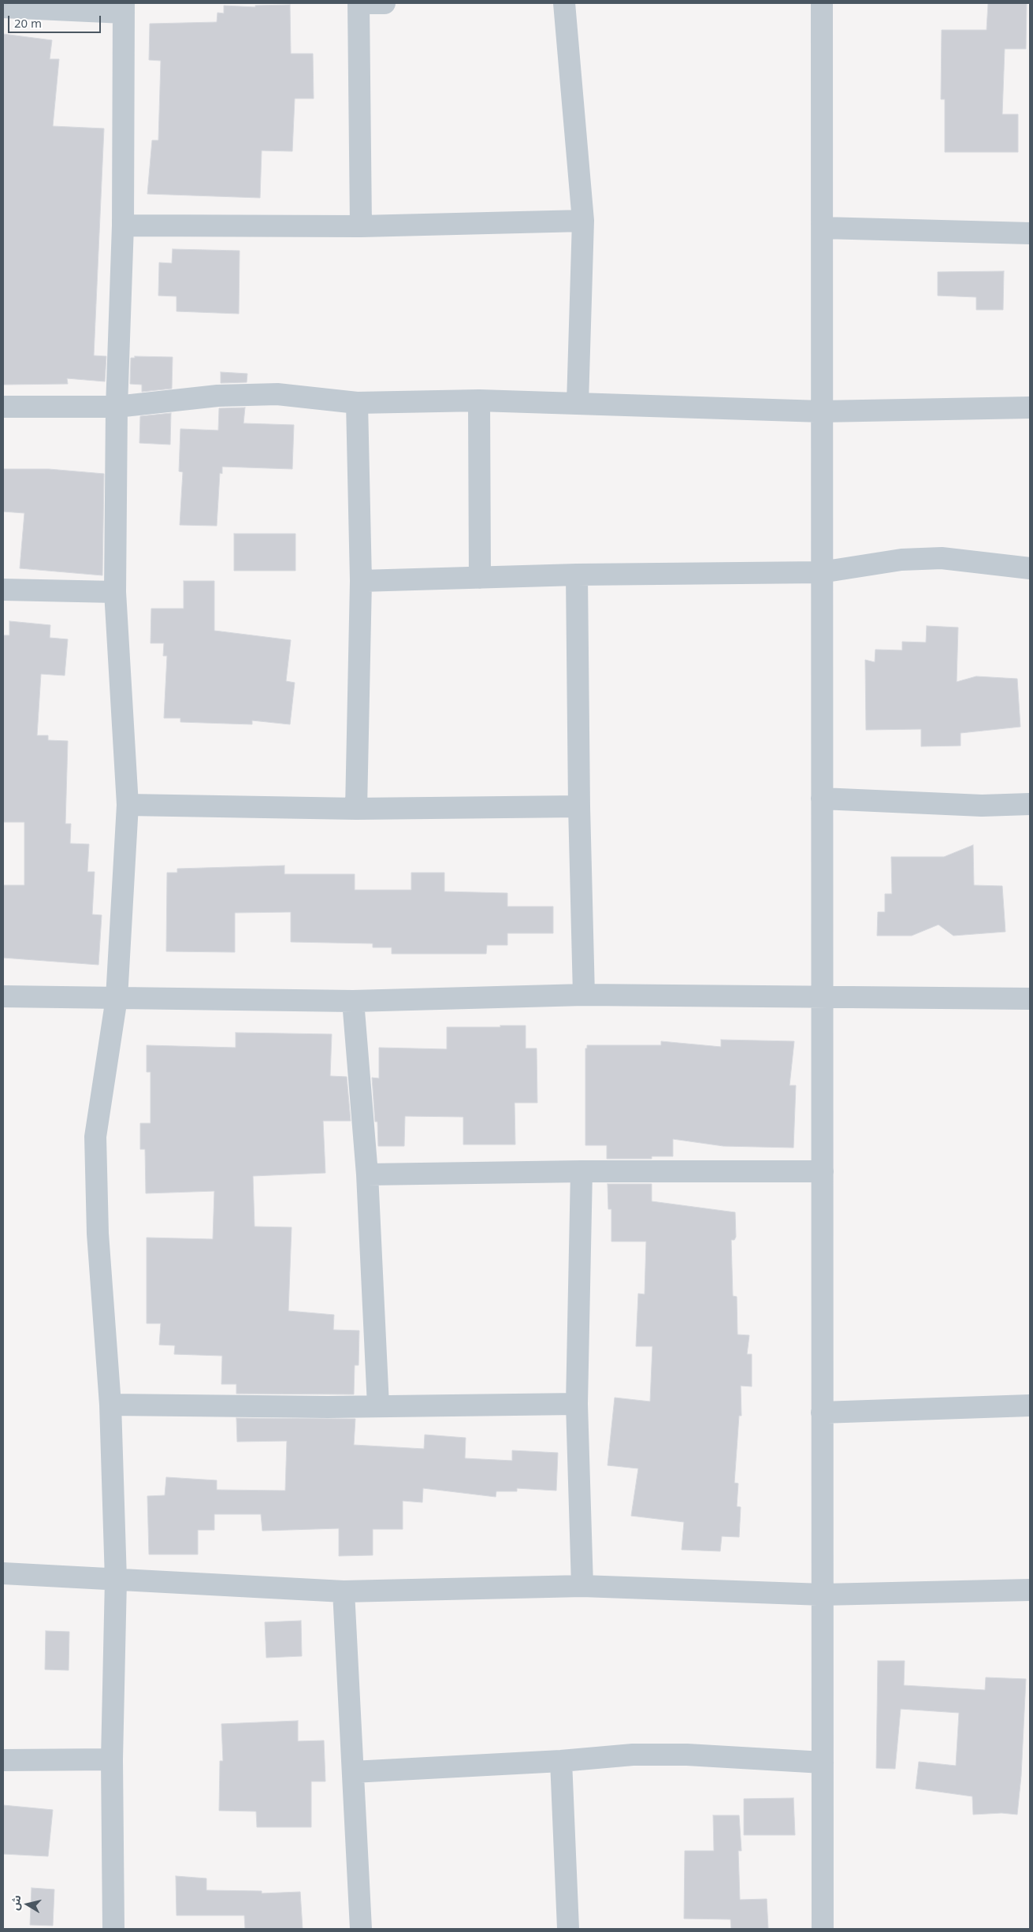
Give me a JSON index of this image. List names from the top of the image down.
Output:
{
  "scale_bar": "20 m",
  "north": "left"
}
